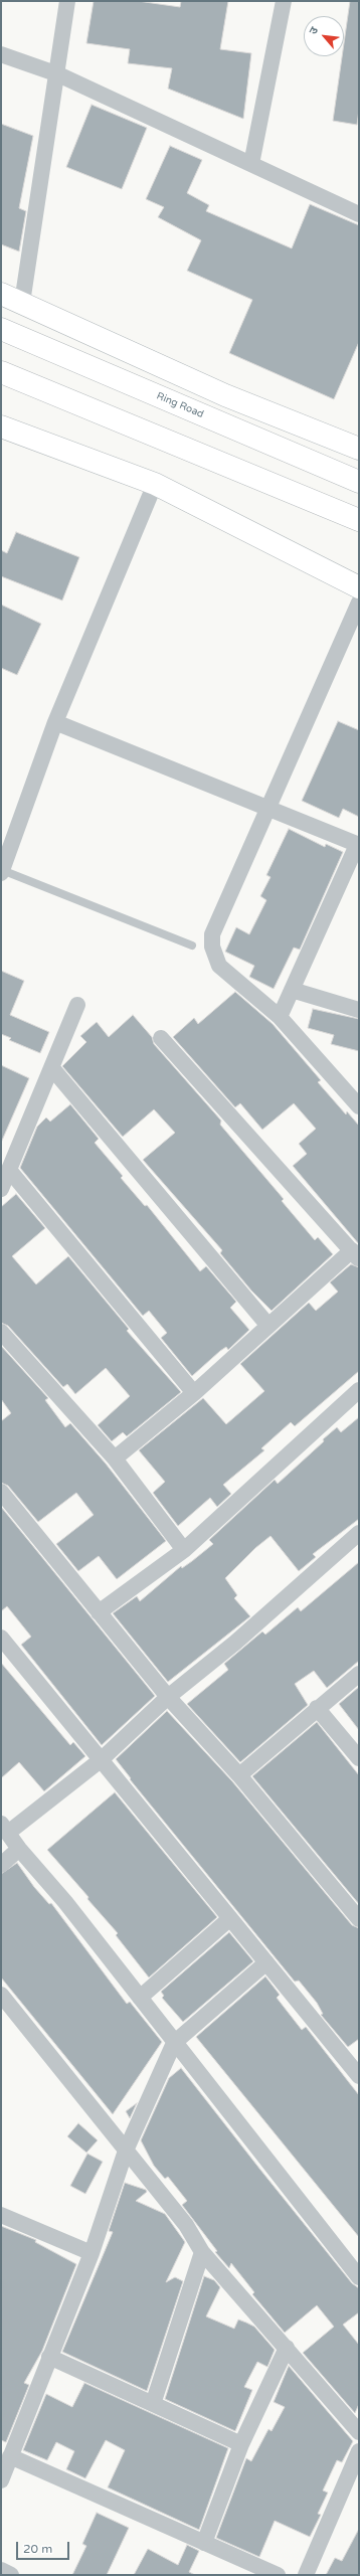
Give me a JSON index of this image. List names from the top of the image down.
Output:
{
  "streets": {
    "main road": ["Ring Road"]
  },
  "scale_bar": "20 m",
  "north": "top left"
}
